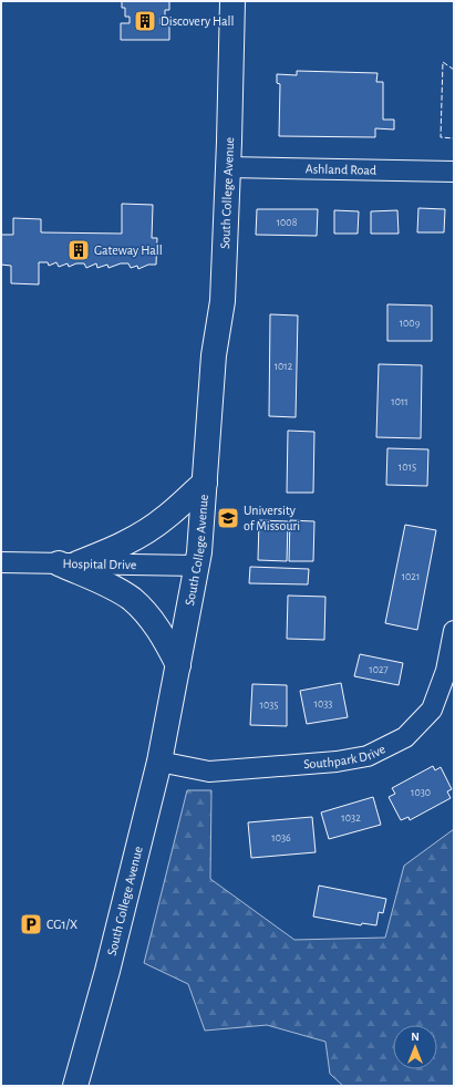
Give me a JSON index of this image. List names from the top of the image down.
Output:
{
  "streets": {
    "main road": ["South College Avenue"],
    "street": ["Ashland Road", "Hospital Drive", "Southpark Drive"]
  },
  "crossings": [
    ["Ashland Road", "South College Avenue"],
    ["South College Avenue", "Hospital Drive"],
    ["South College Avenue", "Southpark Drive"]
  ],
  "places": {
    "building": ["Discovery Hall", "Gateway Hall"],
    "school or university": ["University of Missouri"],
    "parking": ["CG1/X"]
  },
  "house_numbers": [
    "1008",
    "1009",
    "1012",
    "1011",
    "1015",
    "1021",
    "1027",
    "1033",
    "1035",
    "1030",
    "1032",
    "1036"
  ],
  "north": "top"
}
